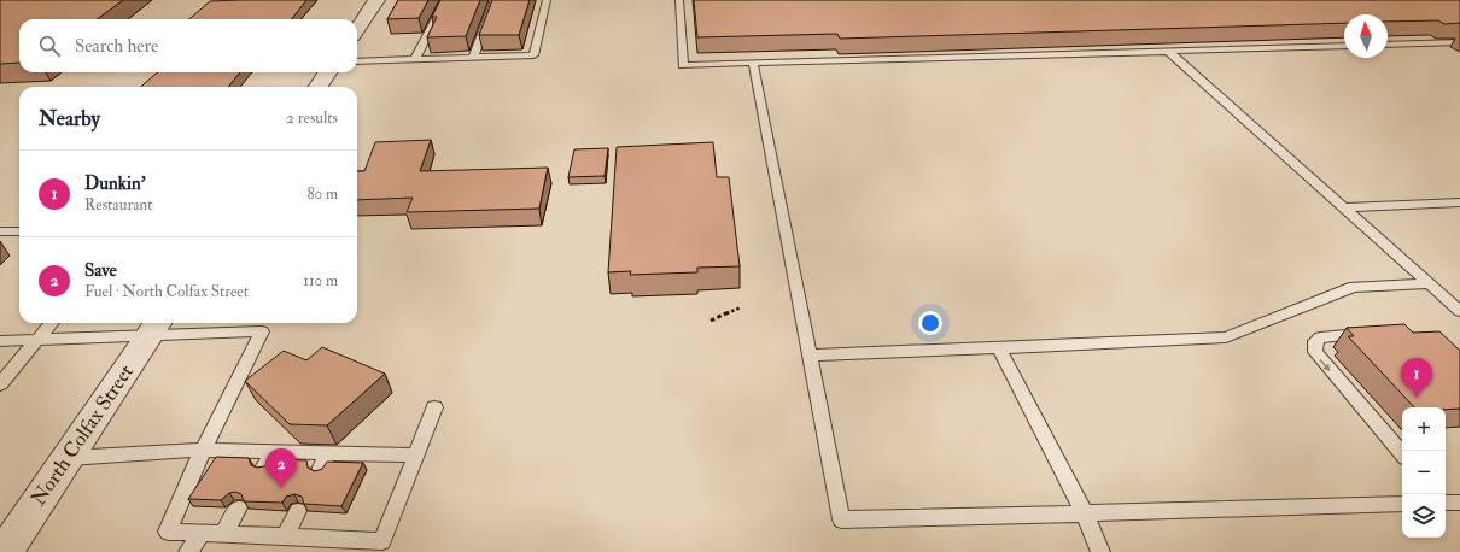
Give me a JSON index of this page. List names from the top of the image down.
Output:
{
  "streets": {
    "street": ["North Colfax Street"]
  },
  "north": "top",
  "page": {
    "search": "Search here",
    "heading": ["Nearby", "2 results"],
    "list": [
      {
        "mark": "1",
        "name": "Dunkin'",
        "note": "Restaurant",
        "value": "80 m"
      },
      {
        "mark": "2",
        "name": "Save",
        "note": "Fuel · North Colfax Street",
        "value": "110 m"
      }
    ],
    "pins": ["1", "2"],
    "map_buttons": ["+", "−"]
  }
}
